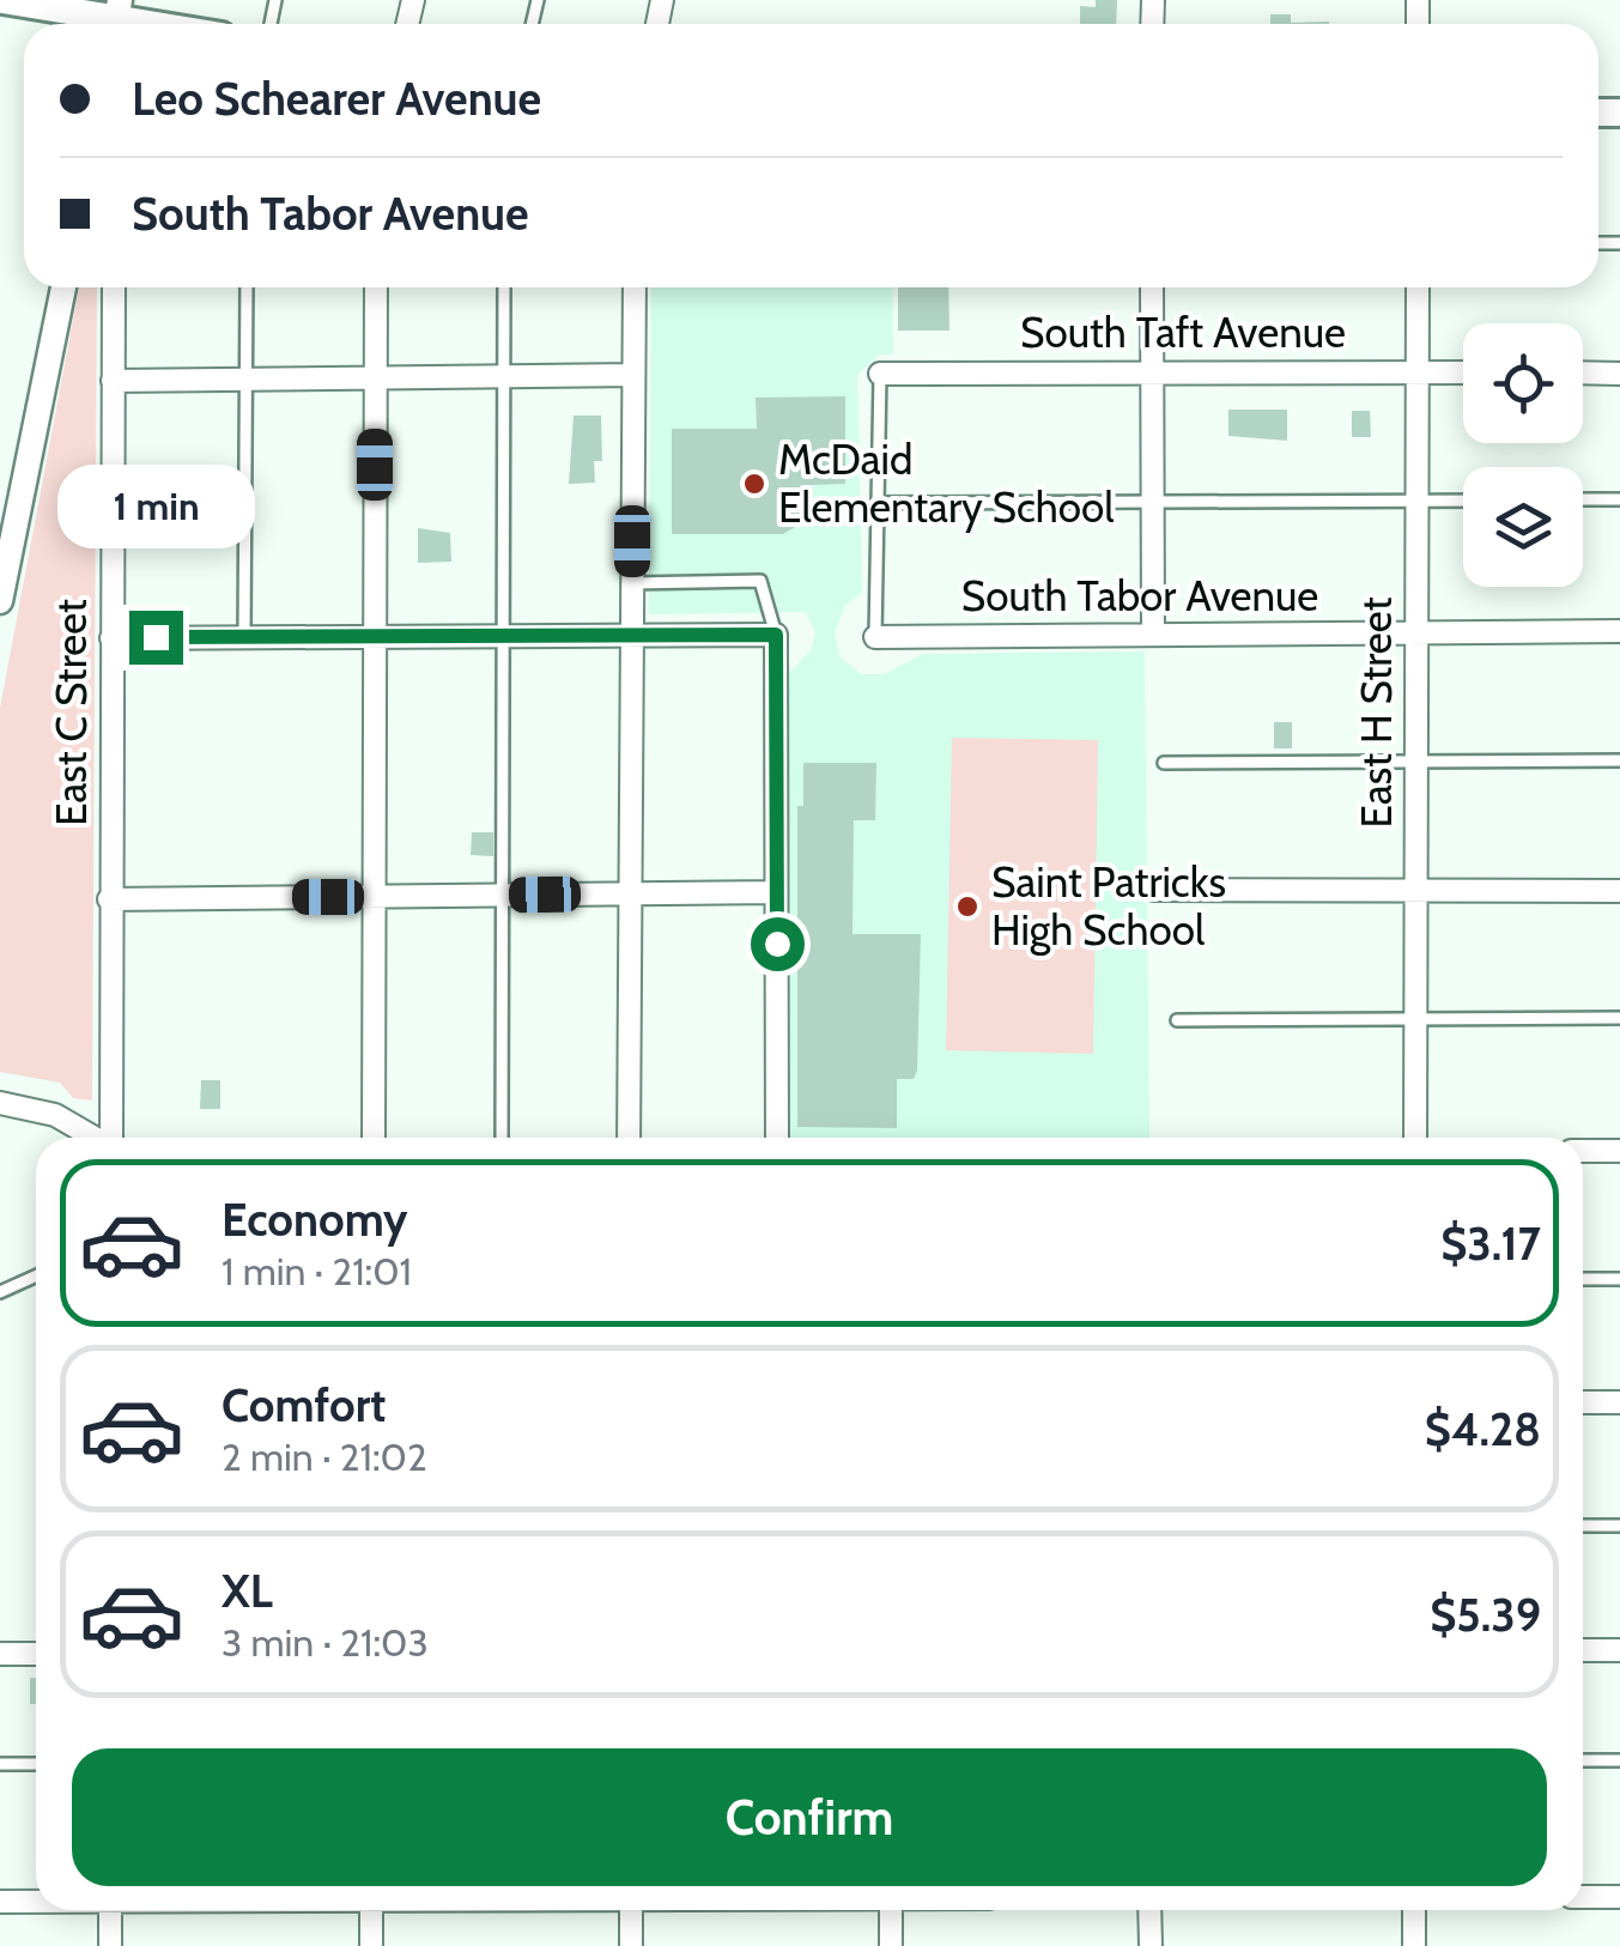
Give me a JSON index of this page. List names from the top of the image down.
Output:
{
  "streets": {
    "street": [
      "South Taft Avenue",
      "South Tabor Avenue",
      "East C Street",
      "East H Street"
    ]
  },
  "crossings": [
    ["South Taft Avenue", "East H Street"],
    ["South Tabor Avenue", "East H Street"]
  ],
  "places": ["McDaid Elementary School", "Saint Patricks High School"],
  "page": {
    "banner": ["Leo Schearer Avenue", "South Tabor Avenue"],
    "bubble": "1 min",
    "list": [
      {
        "name": "Economy",
        "note": "1 min · 21:01",
        "value": "$3.17"
      },
      {
        "name": "Comfort",
        "note": "2 min · 21:02",
        "value": "$4.28"
      },
      {
        "name": "XL",
        "note": "3 min · 21:03",
        "value": "$5.39"
      }
    ],
    "buttons": "Confirm"
  }
}
